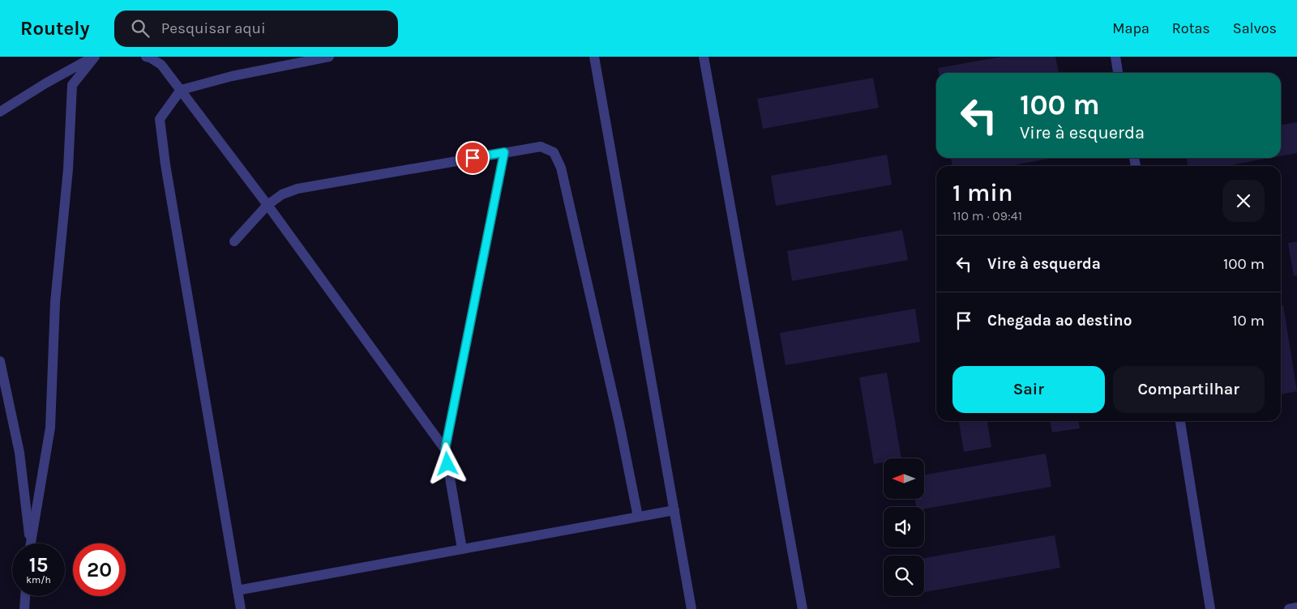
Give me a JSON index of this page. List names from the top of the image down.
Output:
{
  "north": "left",
  "page": {
    "header": "Routely",
    "search": "Pesquisar aqui",
    "nav": ["Mapa", "Rotas", "Salvos"],
    "turn": ["100 m", "Vire à esquerda"],
    "heading": ["1 min", "110 m · 09:41"],
    "list": [
      {
        "name": "Vire à esquerda",
        "value": "100 m"
      },
      {
        "name": "Chegada ao destino",
        "value": "10 m"
      }
    ],
    "buttons": ["Sair", "Compartilhar"],
    "speed": "15 km/h",
    "limit": "20"
  }
}
